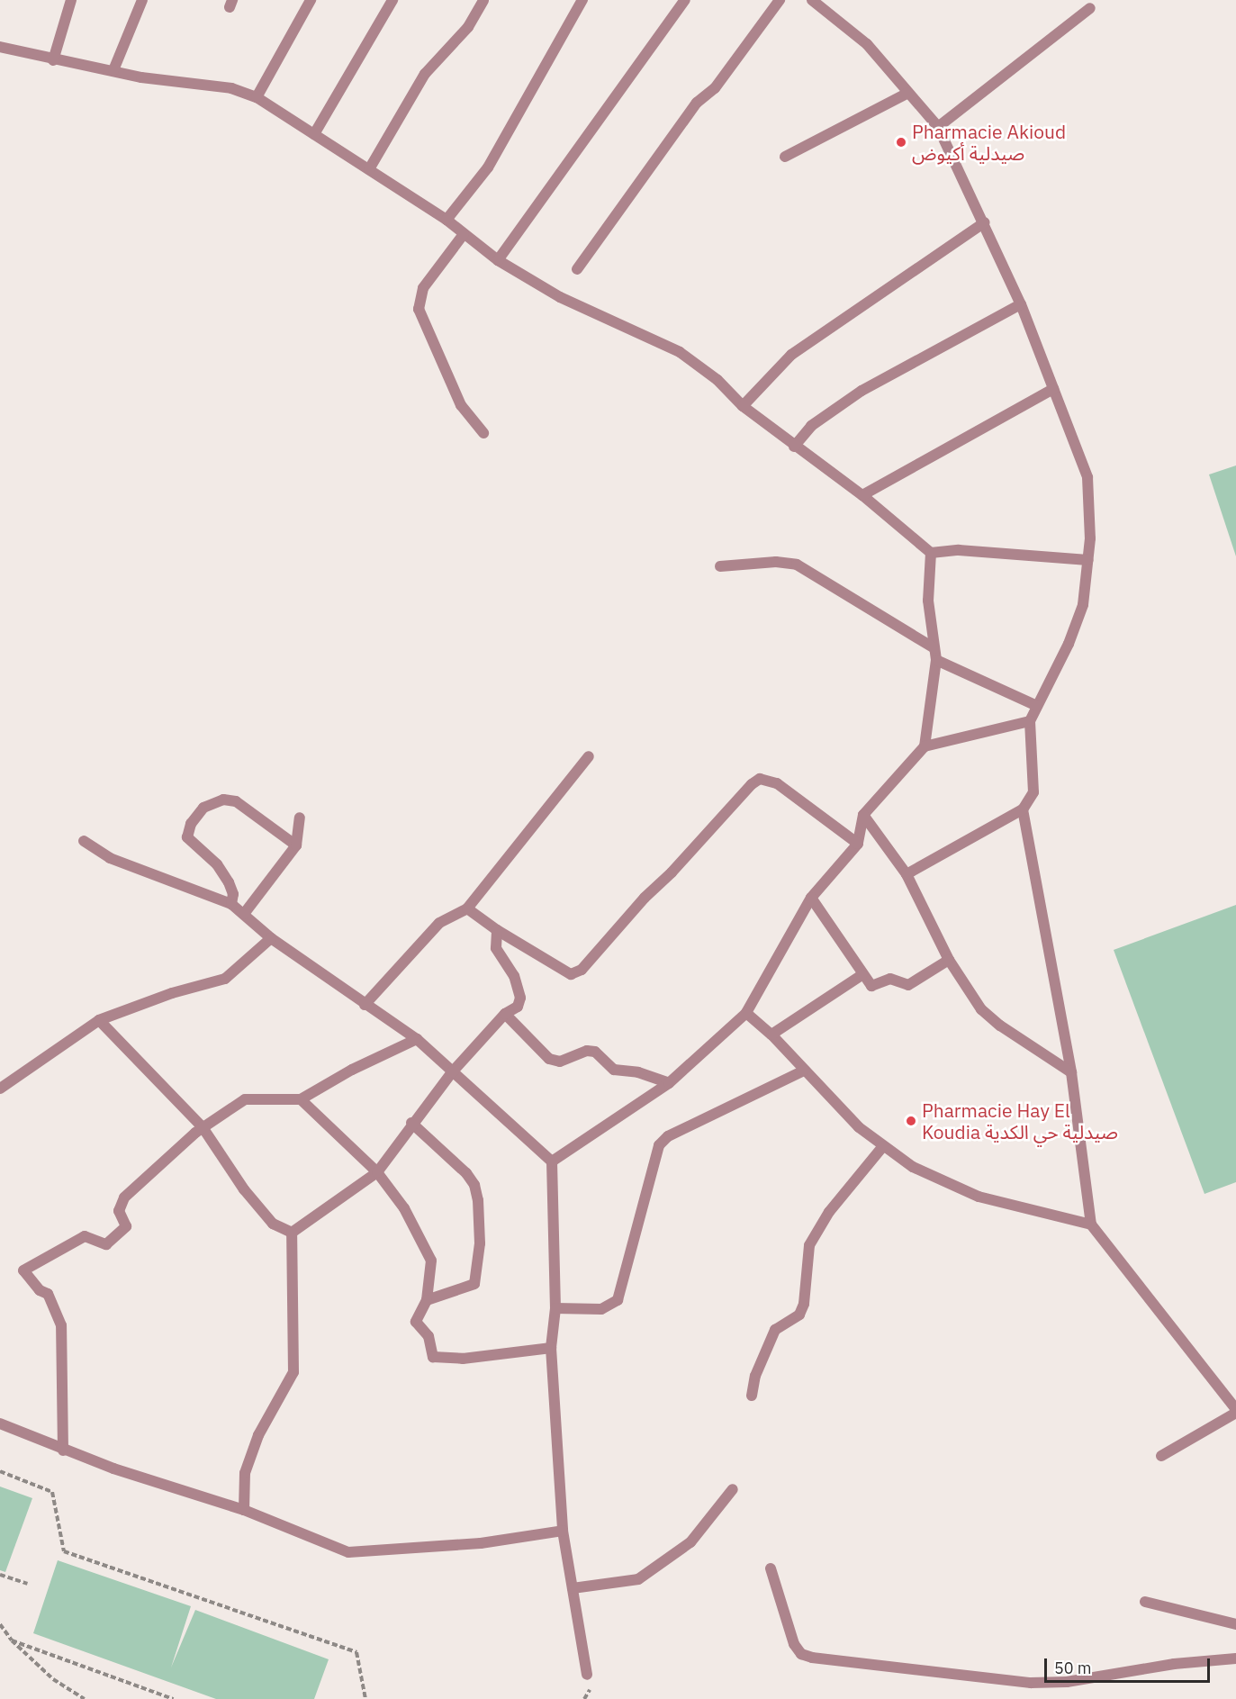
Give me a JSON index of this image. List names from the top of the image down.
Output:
{
  "places": ["Pharmacie Akioud صيدلية أكيوض", "Pharmacie Hay El Koudia صيدلية حي الكدية"],
  "scale_bar": "50 m"
}
